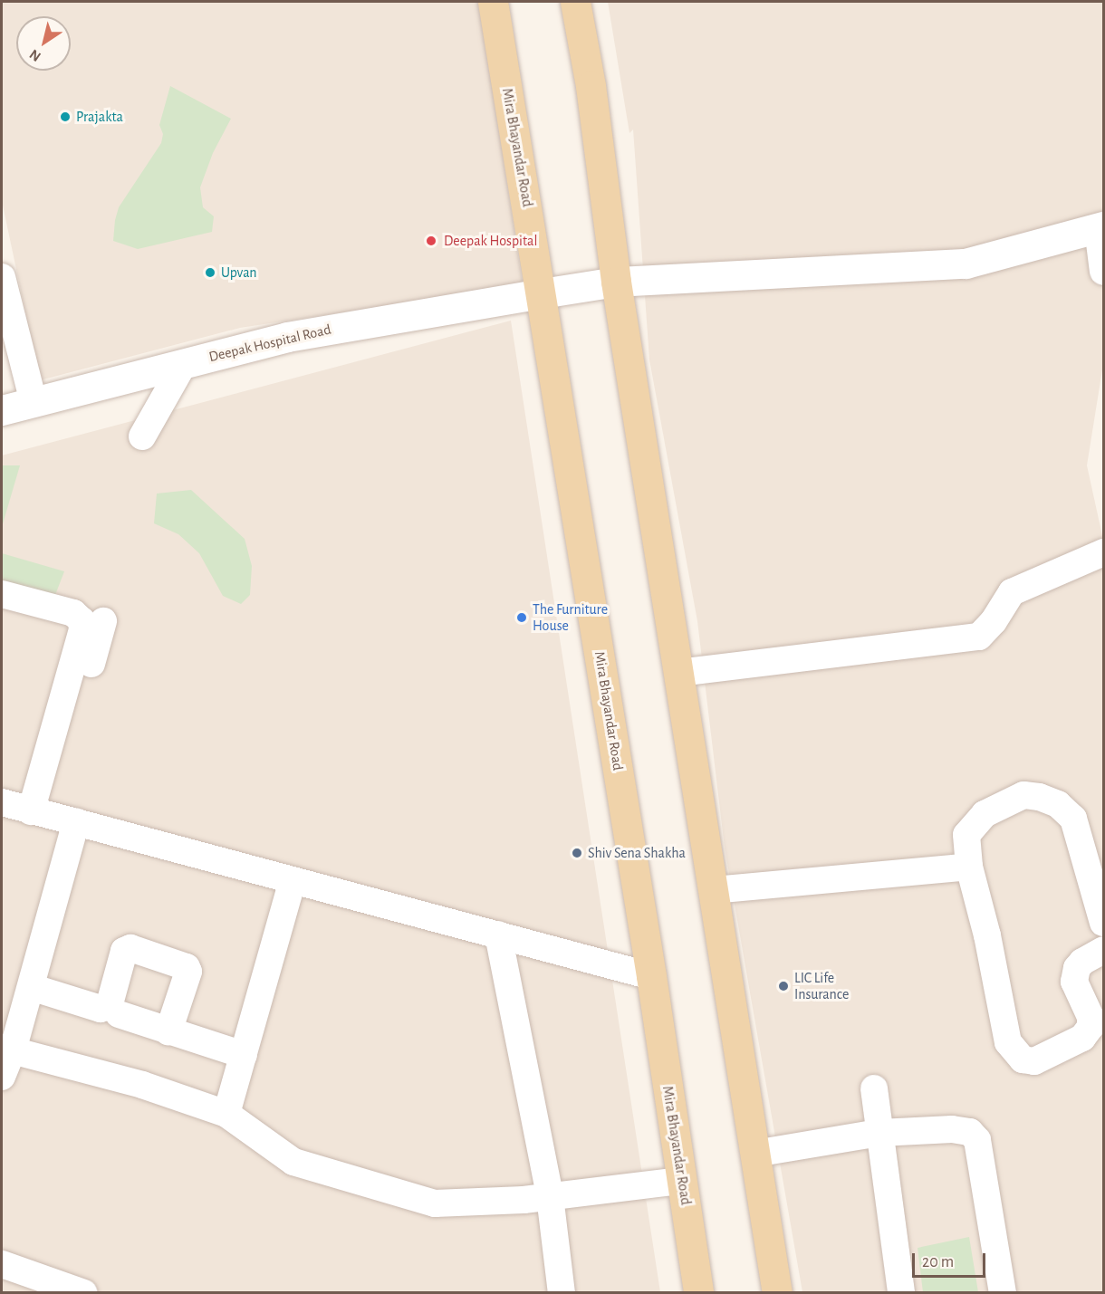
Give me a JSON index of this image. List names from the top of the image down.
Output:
{
  "streets": {
    "main road": ["Mira Bhayandar Road"],
    "street": ["Deepak Hospital Road"]
  },
  "crossings": [
    ["Mira Bhayandar Road", "Deepak Hospital Road"]
  ],
  "places": [
    "Prajakta",
    "Deepak Hospital",
    "Upvan",
    "The Furniture House",
    "Shiv Sena Shakha",
    "LIC Life Insurance"
  ],
  "scale_bar": "20 m",
  "north": "bottom left"
}
